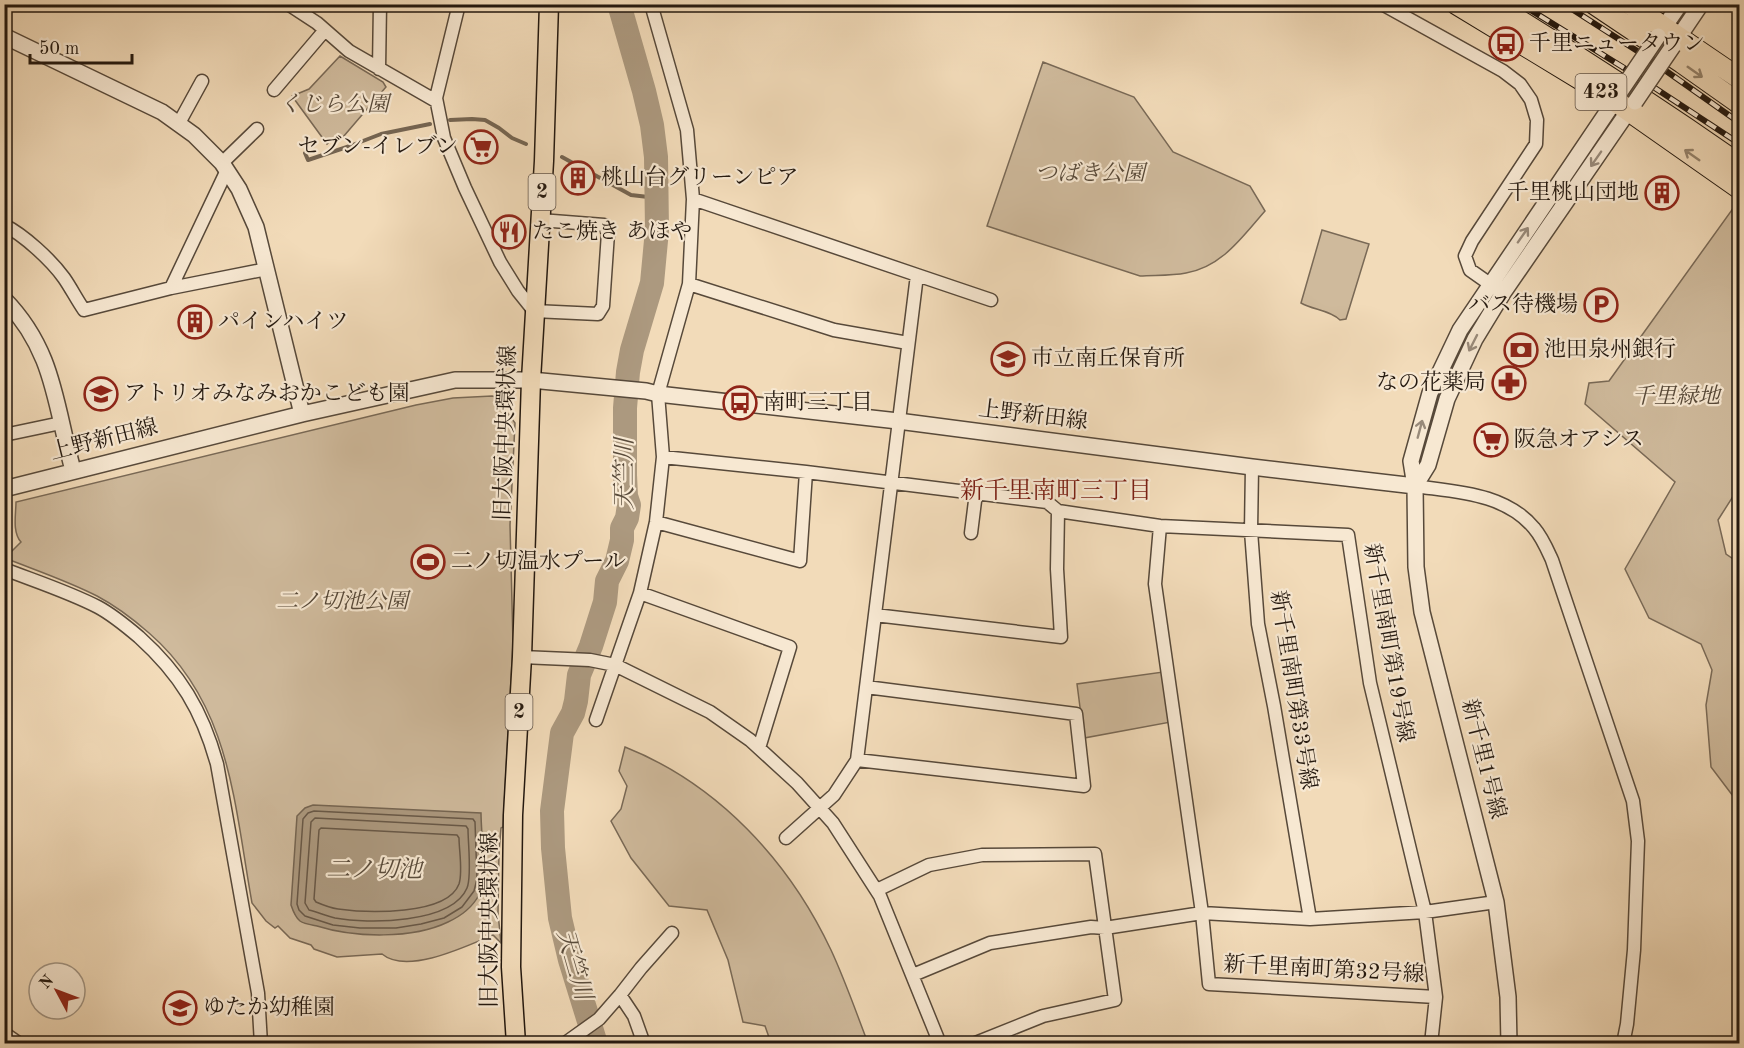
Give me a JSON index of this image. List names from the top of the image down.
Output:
{
  "streets": {
    "highway": ["423"],
    "main road": ["2", "旧大阪中央環状線"],
    "street": [
      "上野新田線",
      "新千里南町第19号線",
      "新千里南町第33号線",
      "新千里1号線",
      "新千里南町第32号線"
    ]
  },
  "crossings": [
    ["423", "新千里1号線"],
    ["上野新田線", "旧大阪中央環状線"],
    ["上野新田線", "新千里南町第33号線"],
    ["上野新田線", "新千里1号線"],
    ["新千里南町第19号線", "新千里南町第33号線"],
    ["新千里南町第19号線", "新千里南町第32号線"]
  ],
  "districts": ["新千里南町三丁目"],
  "water": ["天竺川", "二ノ切池"],
  "parks": [
    "くじら公園",
    "つばき公園",
    "千里緑地",
    "二ノ切池公園"
  ],
  "places": {
    "bus stop": ["千里ニュータウン", "南町三丁目"],
    "supermarket": ["セブン-イレブン", "阪急オアシス"],
    "building": ["桃山台グリーンピア", "千里桃山団地", "パインハイツ"],
    "restaurant": ["たこ焼き あほや"],
    "parking": ["バス待機場"],
    "bank": ["池田泉州銀行"],
    "school or university": ["市立南丘保育所", "アトリオみなみおかこども園", "ゆたか幼稚園"],
    "pharmacy": ["なの花薬局"],
    "sports": ["二ノ切温水プール"]
  },
  "scale_bar": "50 m",
  "north": "top left"
}
